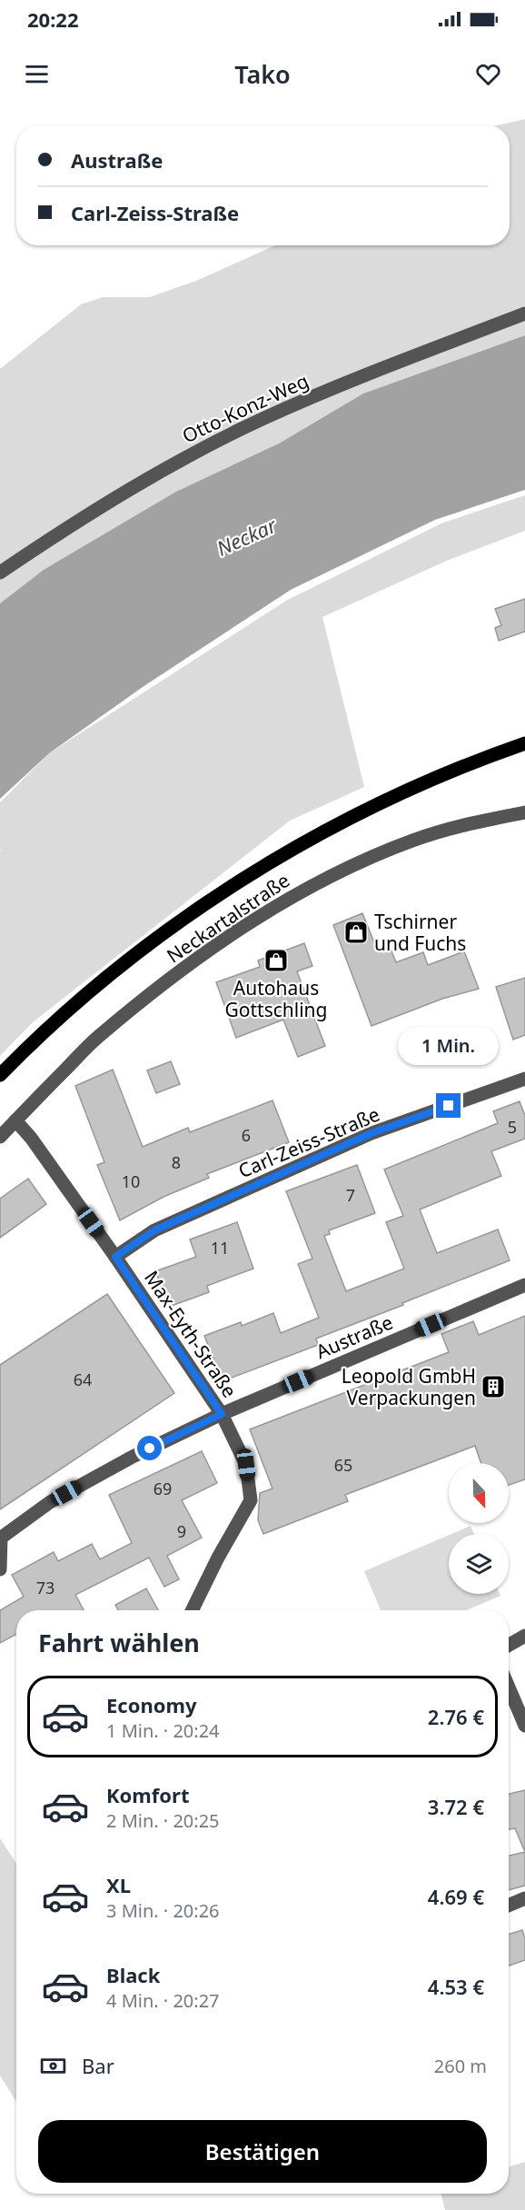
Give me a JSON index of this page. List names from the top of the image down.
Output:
{
  "streets": {
    "main road": ["Neckartalstraße"],
    "street": [
      "Otto-Konz-Weg",
      "Carl-Zeiss-Straße",
      "Max-Eyth-Straße",
      "Austraße"
    ]
  },
  "crossings": [
    ["Neckartalstraße", "Max-Eyth-Straße"],
    ["Carl-Zeiss-Straße", "Max-Eyth-Straße"],
    ["Max-Eyth-Straße", "Austraße"]
  ],
  "water": ["Neckar"],
  "places": {
    "shop": ["Tschirner und Fuchs", "Autohaus Gottschling"],
    "building": ["Leopold GmbH Verpackungen"]
  },
  "house_numbers": [
    "5",
    "6",
    "8",
    "10",
    "7",
    "11",
    "64",
    "65",
    "69",
    "9",
    "73"
  ],
  "north": "bottom",
  "page": {
    "status": "20:22",
    "header": "Tako",
    "banner": ["Austraße", "Carl-Zeiss-Straße"],
    "bubble": "1 Min.",
    "heading": "Fahrt wählen",
    "list": [
      {
        "name": "Economy",
        "note": "1 Min. · 20:24",
        "value": "2.76 €"
      },
      {
        "name": "Komfort",
        "note": "2 Min. · 20:25",
        "value": "3.72 €"
      },
      {
        "name": "XL",
        "note": "3 Min. · 20:26",
        "value": "4.69 €"
      },
      {
        "name": "Black",
        "note": "4 Min. · 20:27",
        "value": "4.53 €"
      }
    ],
    "pay": ["Bar", "260 m"],
    "buttons": "Bestätigen"
  }
}
